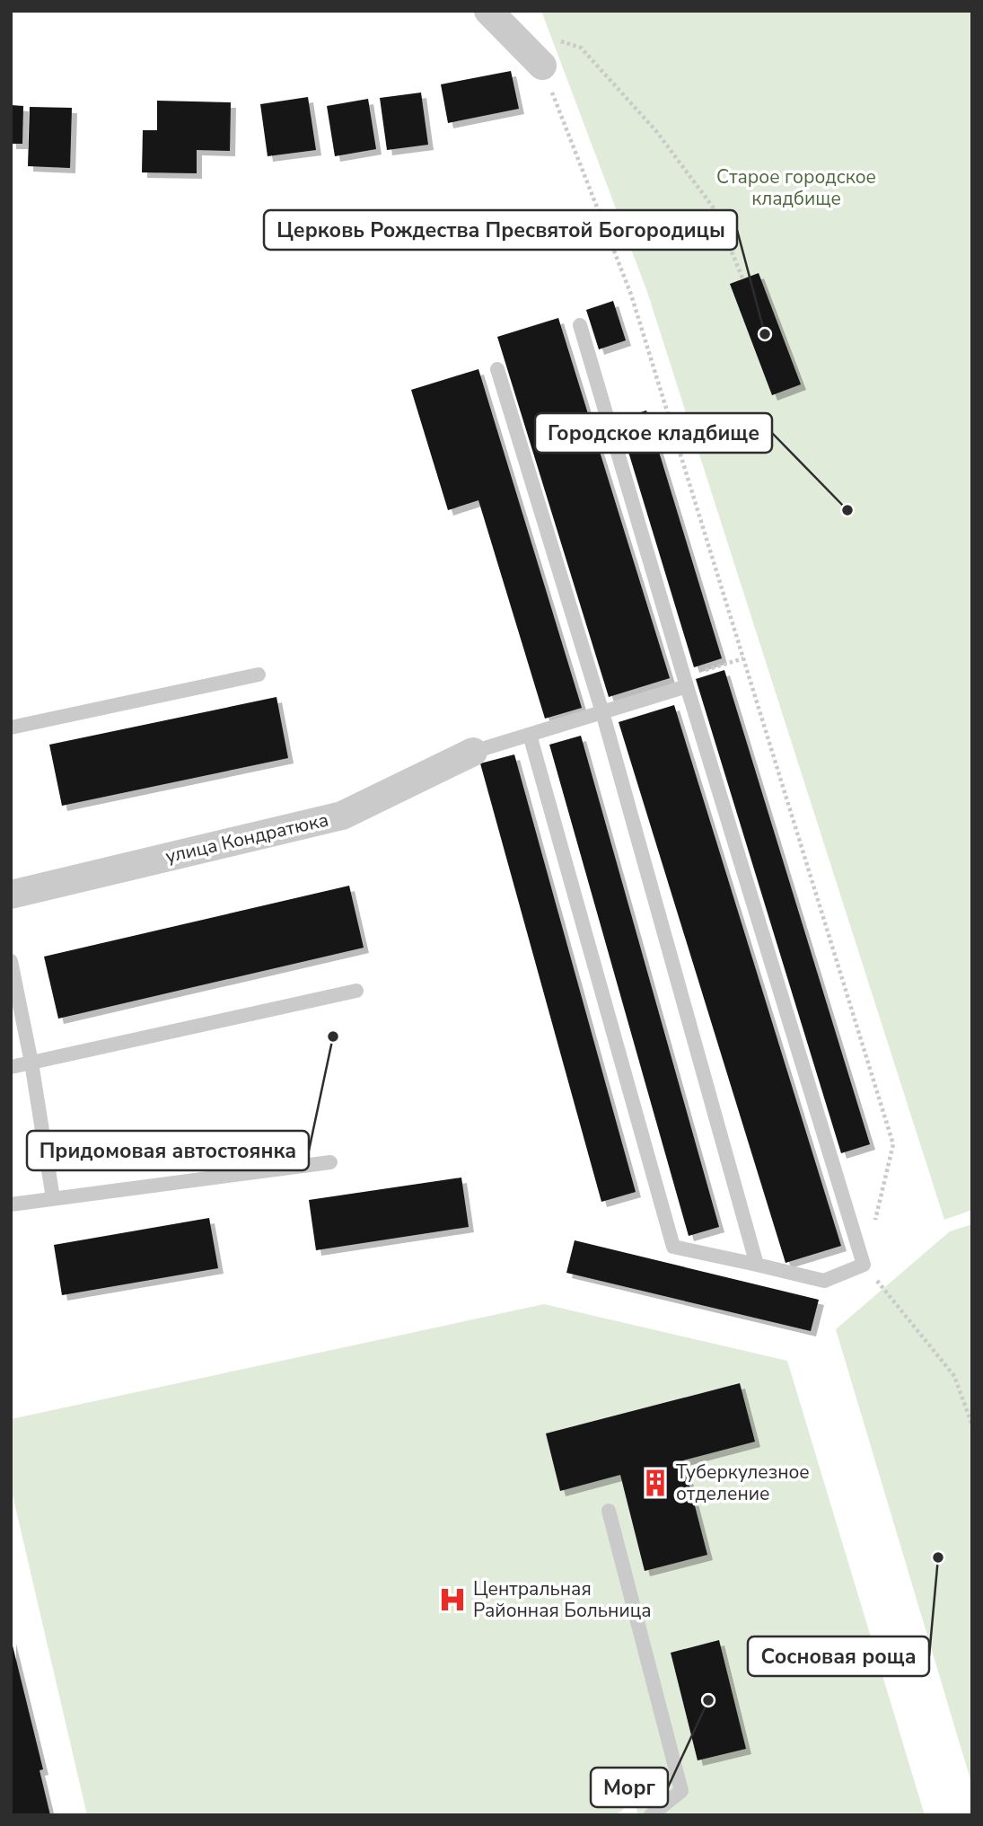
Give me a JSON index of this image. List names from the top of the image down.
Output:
{
  "streets": {
    "street": ["улица Кондратюка"]
  },
  "parks": ["Старое городское кладбище"],
  "places": {
    "other": [
      "Церковь Рождества Пресвятой Богородицы",
      "Городское кладбище",
      "Придомовая автостоянка",
      "Сосновая роща",
      "Морг"
    ],
    "building": ["Туберкулезное отделение"],
    "hospital": ["Центральная Районная Больница"]
  }
}
